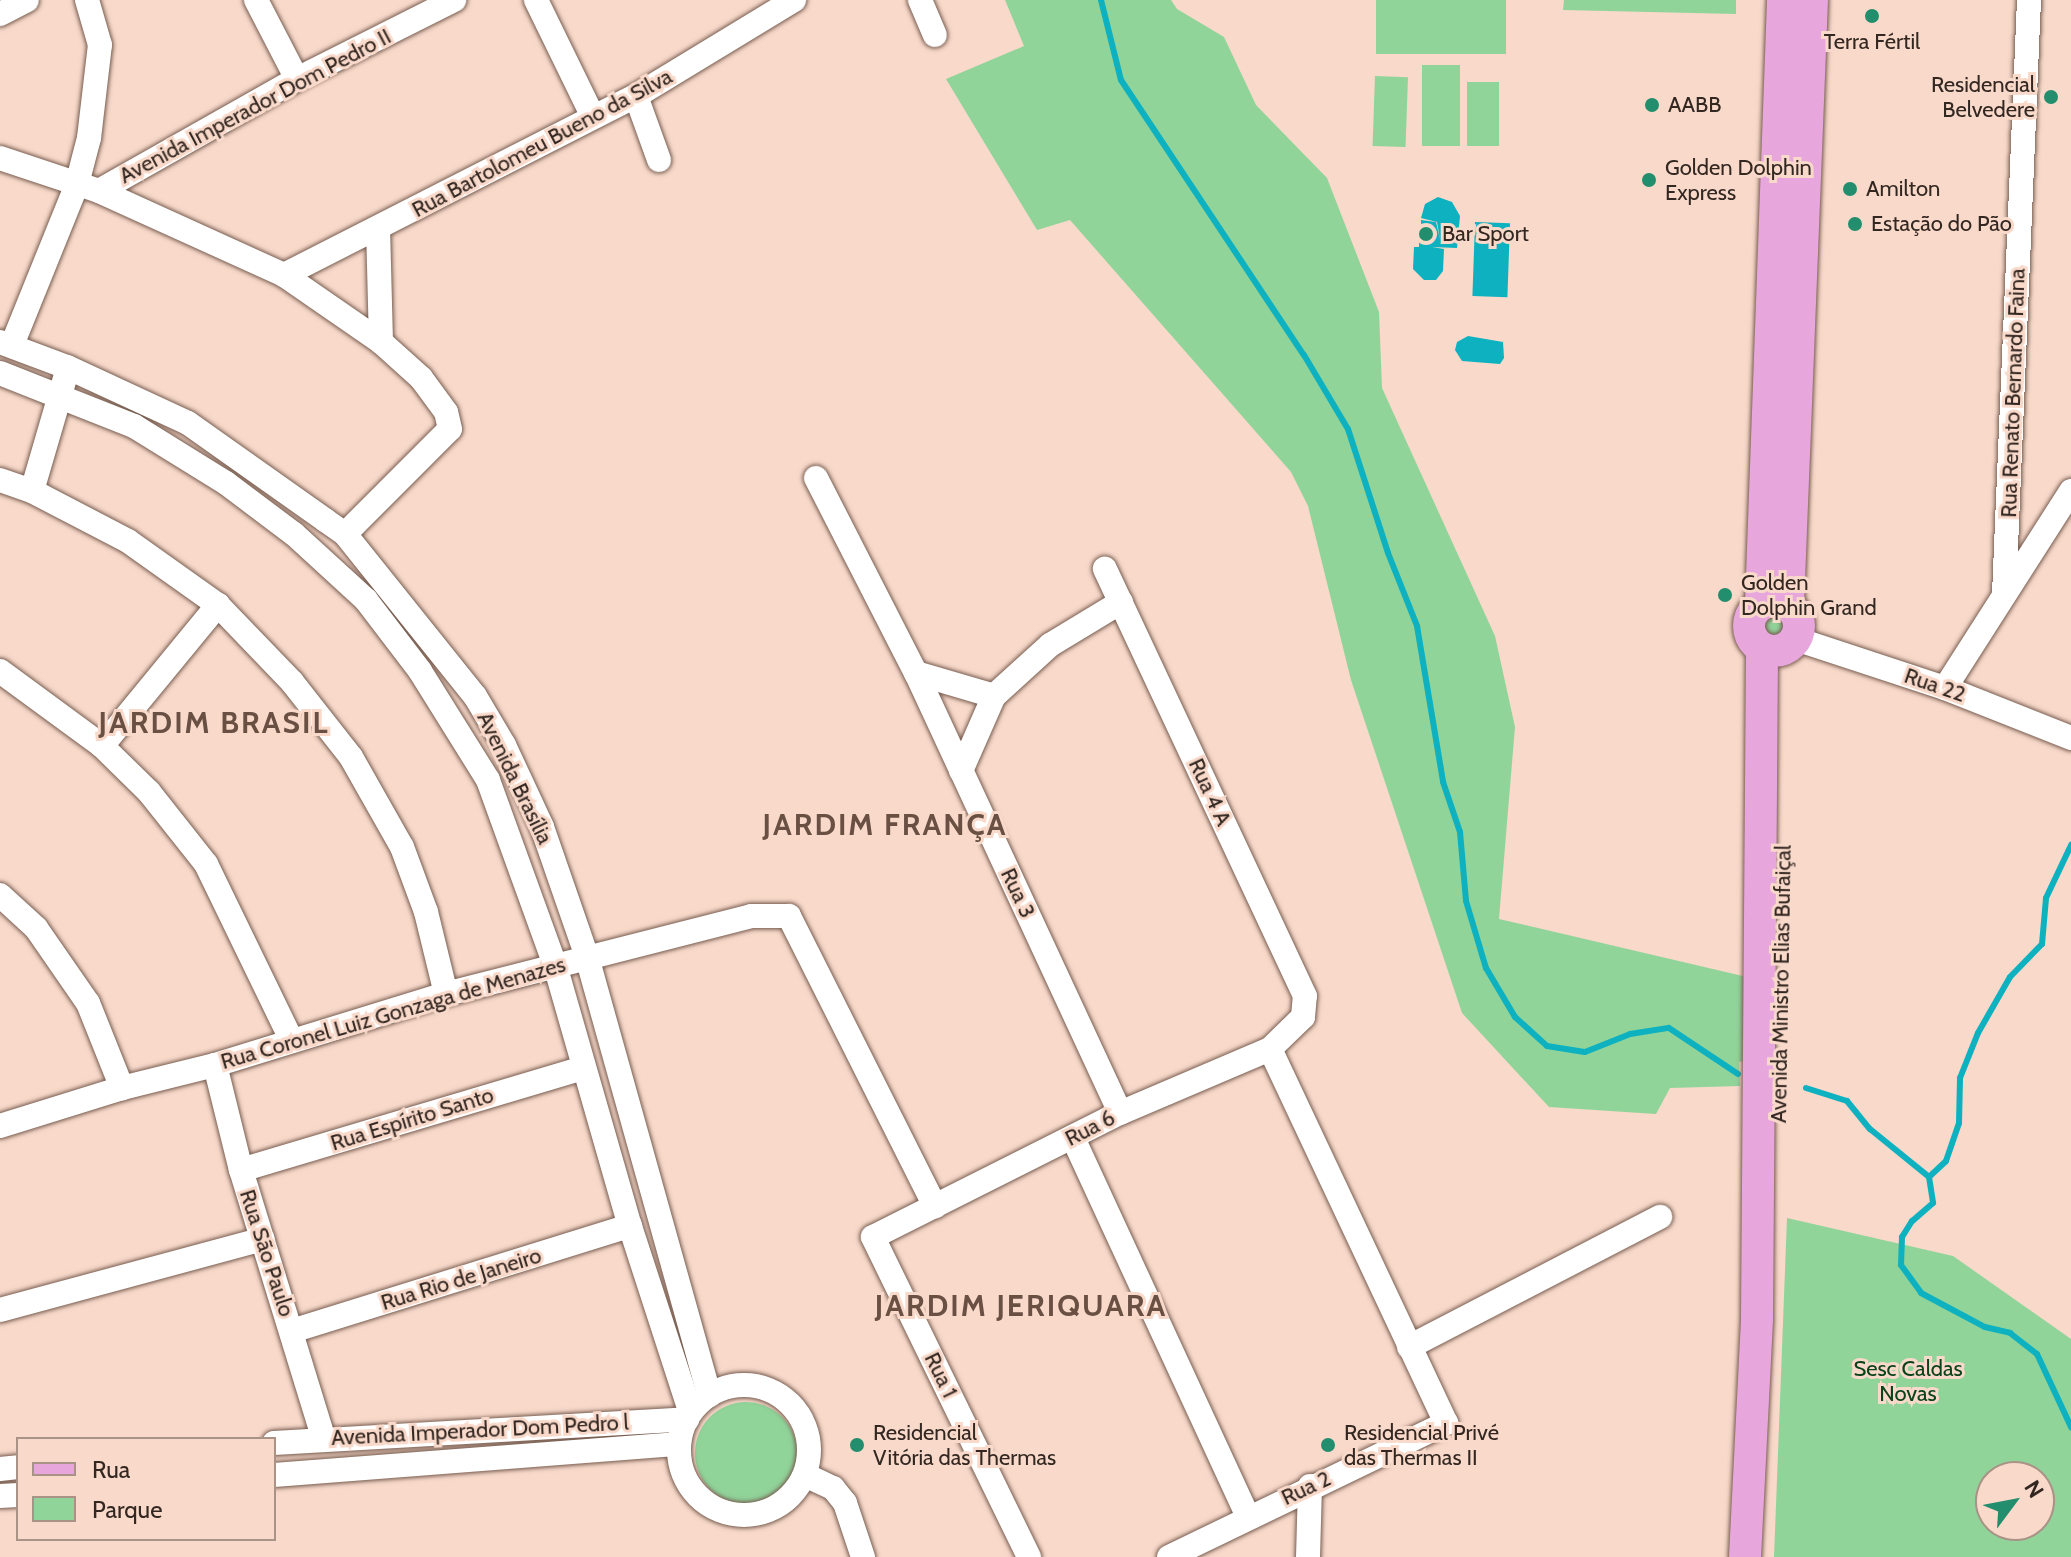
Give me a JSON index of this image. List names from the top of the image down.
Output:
{
  "streets": {
    "main road": ["Avenida Ministro Elias Bufaiçal"],
    "street": [
      "Avenida Imperador Dom Pedro II",
      "Rua Bartolomeu Bueno da Silva",
      "Rua Renato Bernardo Faina",
      "Rua 22",
      "Avenida Brasília",
      "Rua 4 A",
      "Rua 3",
      "Rua Coronel Luiz Gonzaga de Menazes",
      "Rua Espírito Santo",
      "Rua 6",
      "Rua São Paulo",
      "Rua Rio de Janeiro",
      "Rua 1",
      "Avenida Imperador Dom Pedro l",
      "Rua 2"
    ]
  },
  "crossings": [
    ["Rua 22", "Avenida Ministro Elias Bufaiçal"],
    ["Avenida Brasília", "Rua Coronel Luiz Gonzaga de Menazes"],
    ["Avenida Brasília", "Rua Espírito Santo"],
    ["Avenida Brasília", "Rua Rio de Janeiro"],
    ["Avenida Brasília", "Avenida Imperador Dom Pedro l"],
    ["Rua 4 A", "Rua 6"],
    ["Rua 3", "Rua 6"],
    ["Rua Coronel Luiz Gonzaga de Menazes", "Rua 6"],
    ["Rua Coronel Luiz Gonzaga de Menazes", "Rua São Paulo"],
    ["Rua Espírito Santo", "Rua São Paulo"],
    ["Rua 6", "Rua 1"],
    ["Rua São Paulo", "Rua Rio de Janeiro"],
    ["Rua São Paulo", "Avenida Imperador Dom Pedro l"]
  ],
  "districts": ["JARDIM BRASIL", "JARDIM FRANÇA", "JARDIM JERIQUARA"],
  "parks": ["Sesc Caldas Novas"],
  "places": [
    "Terra Fértil",
    "Residencial Belvedere",
    "AABB",
    "Golden Dolphin Express",
    "Amilton",
    "Estação do Pão",
    "Bar Sport",
    "Golden Dolphin Grand",
    "Residencial Vitória das Thermas",
    "Residencial Privé das Thermas II"
  ],
  "legend": ["Rua", "Parque"],
  "north": "top right"
}
